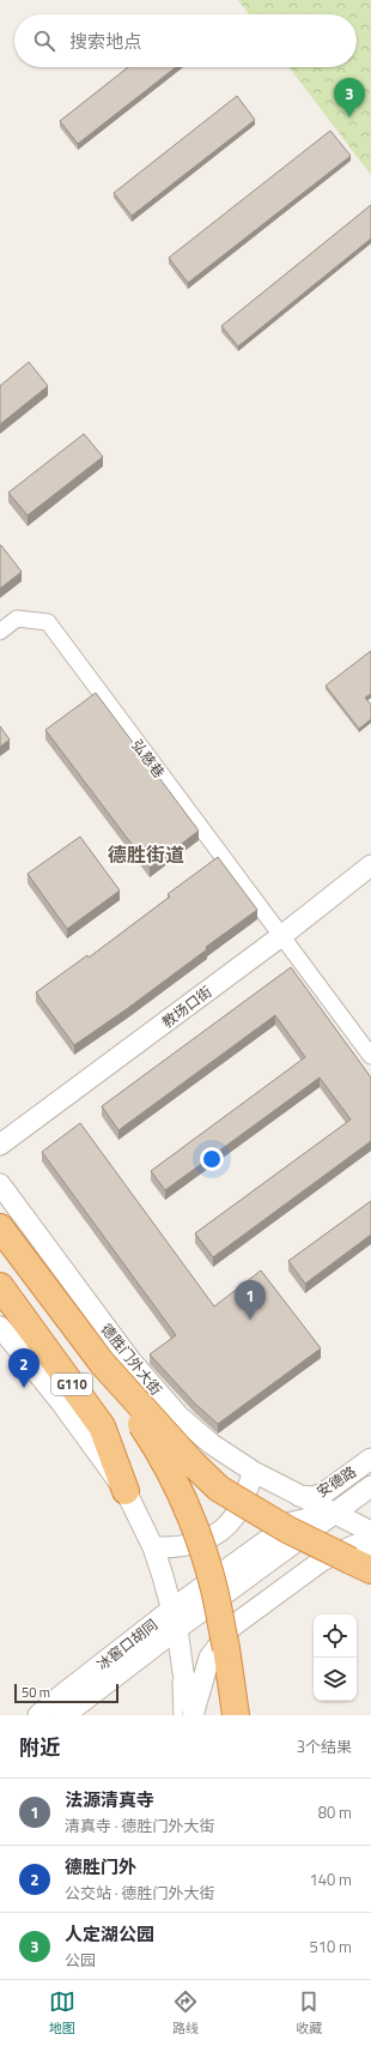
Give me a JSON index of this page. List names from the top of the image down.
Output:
{
  "streets": {
    "highway": ["德胜门外大街", "G110"],
    "street": [
      "弘慈巷",
      "教场口街",
      "安德路",
      "冰窖口胡同"
    ]
  },
  "crossings": [
    ["弘慈巷", "教场口街"],
    ["德胜门外大街", "安德路"],
    ["安德路", "冰窖口胡同"]
  ],
  "districts": ["德胜街道"],
  "scale_bar": "50 m",
  "page": {
    "search": "搜索地点",
    "pins": ["3", "1", "2"],
    "scale": "50 m",
    "heading": ["附近", "3个结果"],
    "list": [
      {
        "mark": "1",
        "name": "法源清真寺",
        "note": "清真寺 · 德胜门外大街",
        "value": "80 m"
      },
      {
        "mark": "2",
        "name": "德胜门外",
        "note": "公交站 · 德胜门外大街",
        "value": "140 m"
      },
      {
        "mark": "3",
        "name": "人定湖公园",
        "note": "公园",
        "value": "510 m"
      }
    ],
    "nav": ["地图", "路线", "收藏"]
  }
}
